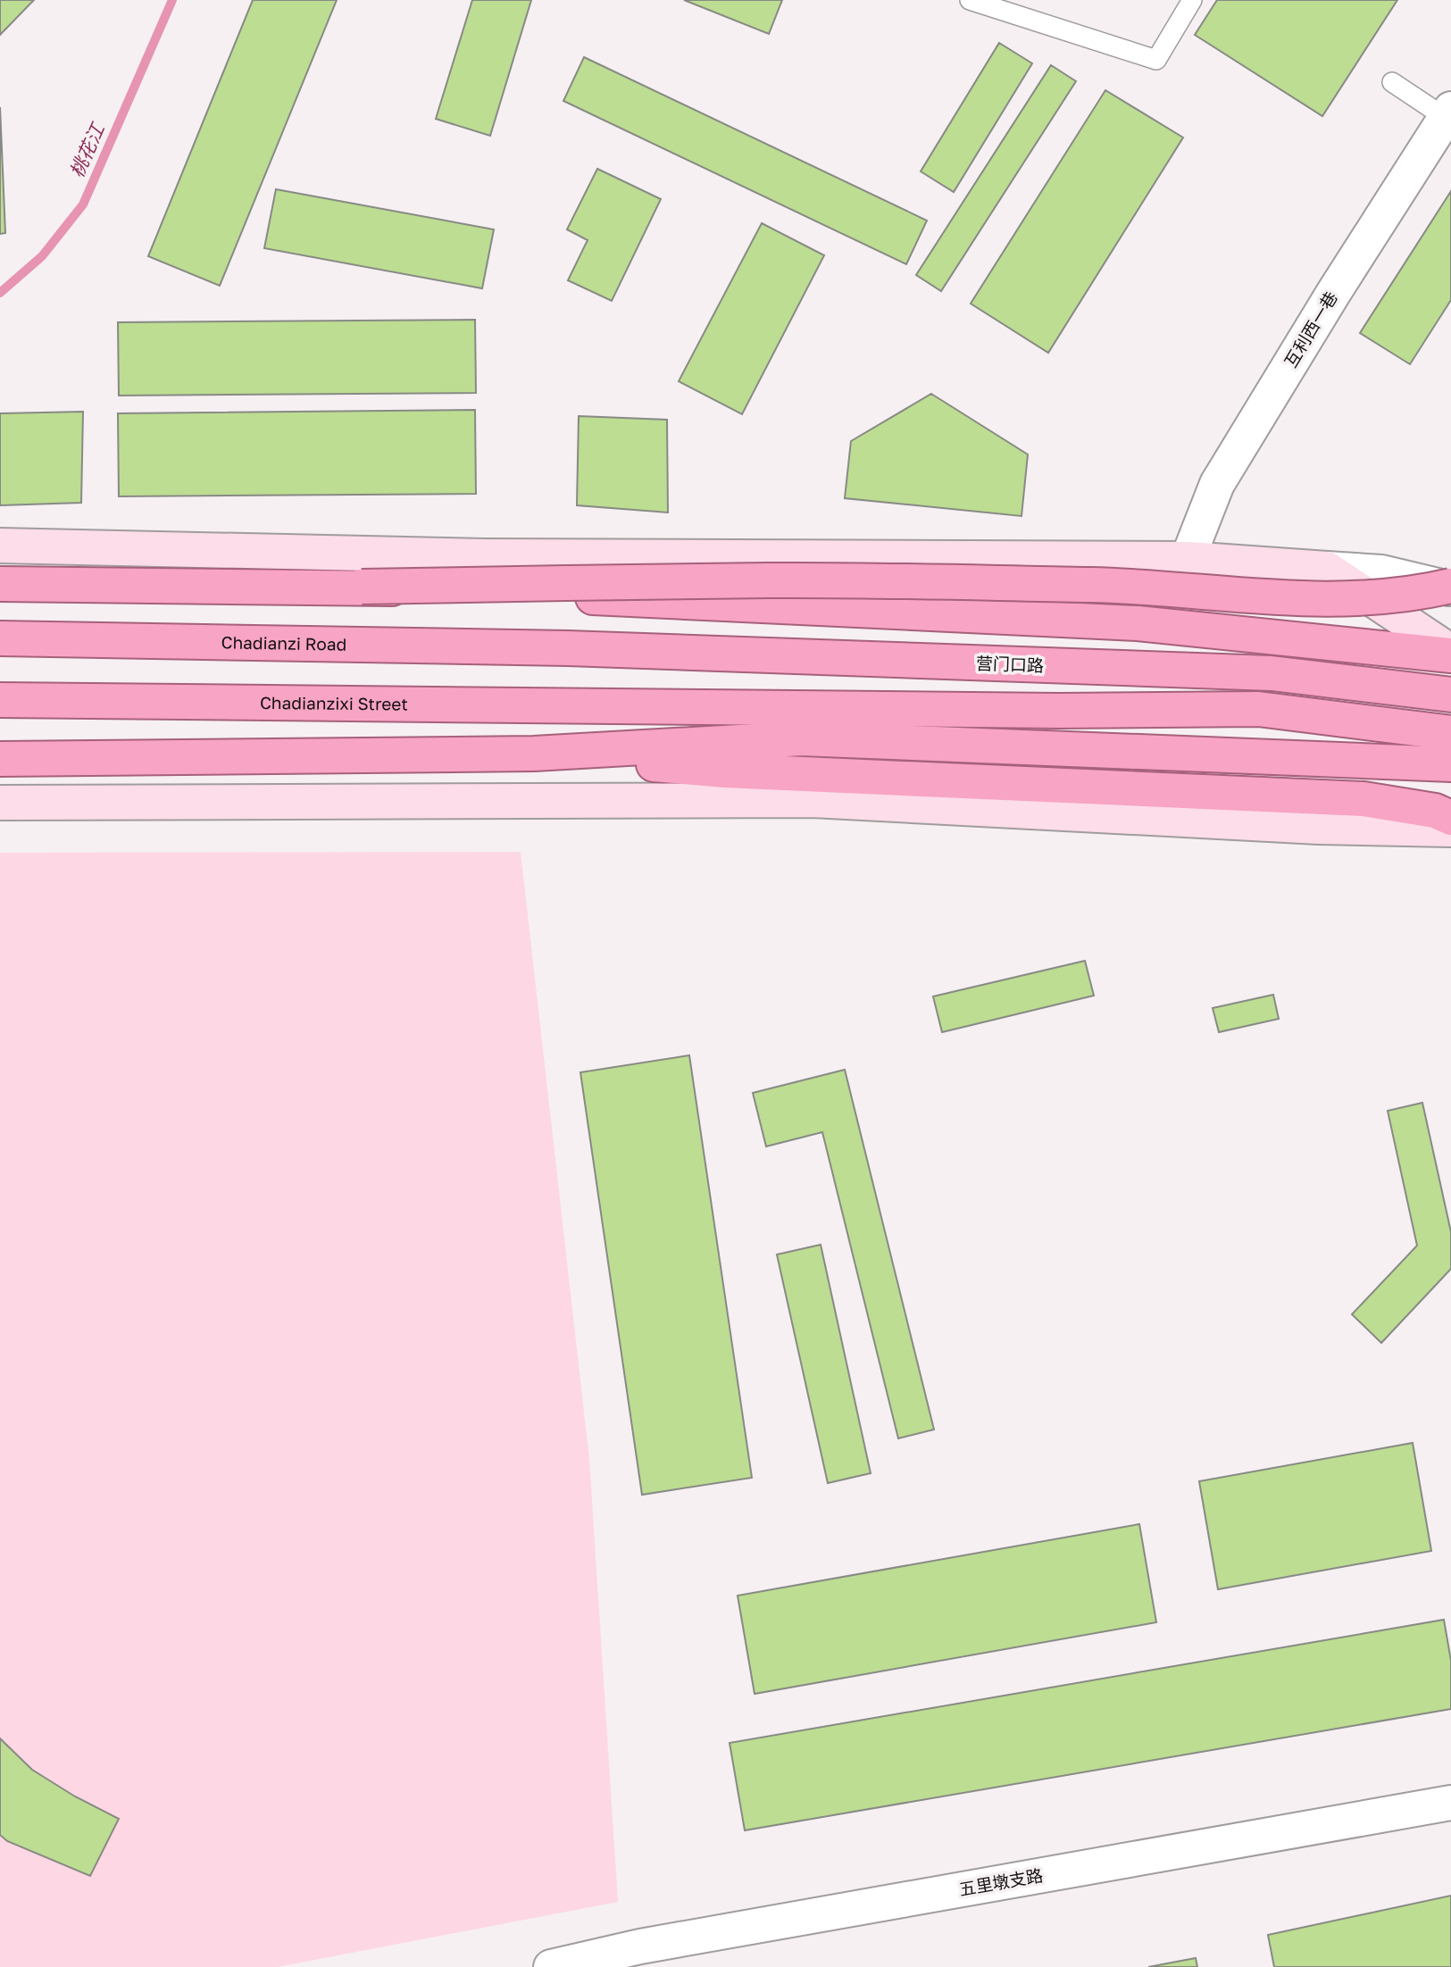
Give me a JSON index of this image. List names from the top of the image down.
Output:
{
  "streets": {
    "highway": ["Chadianzi Road", "营门口路", "Chadianzixi Street"],
    "street": ["互利西一巷", "五里墩支路"]
  },
  "crossings": [
    ["Chadianzi Road", "营门口路"]
  ],
  "water": ["桃花江"]
}
